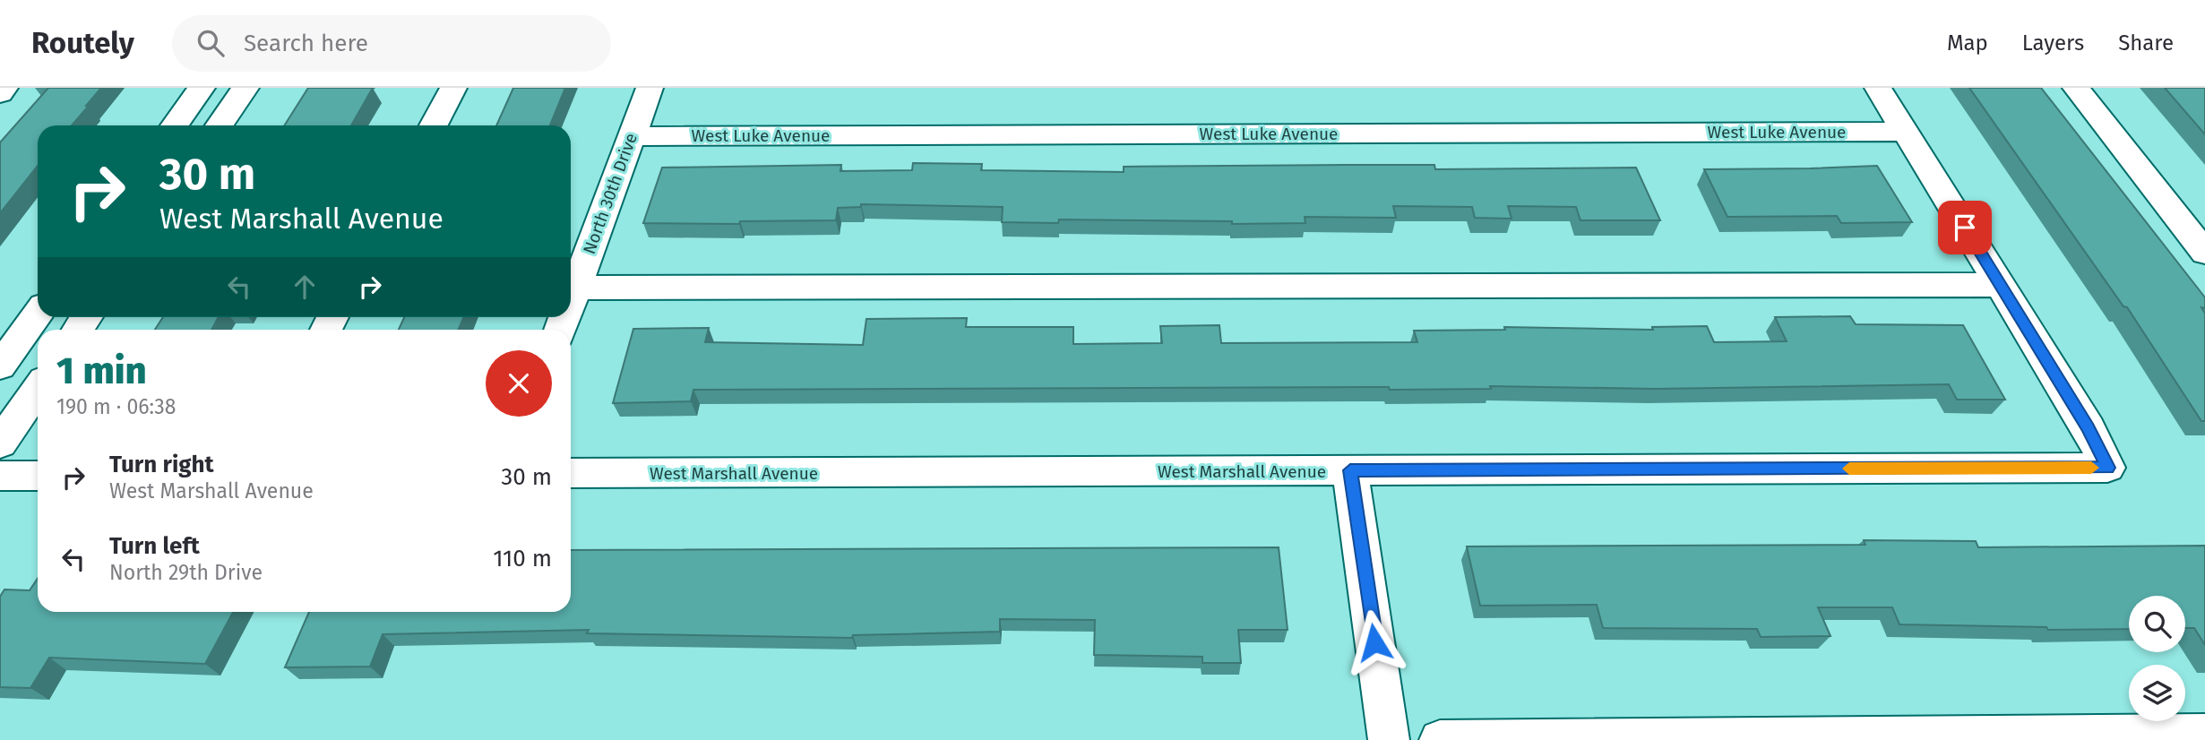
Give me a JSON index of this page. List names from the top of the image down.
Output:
{
  "streets": {
    "street": ["West Luke Avenue", "North 30th Drive", "West Marshall Avenue"]
  },
  "crossings": [
    ["West Luke Avenue", "North 30th Drive"]
  ],
  "page": {
    "header": "Routely",
    "search": "Search here",
    "nav": ["Map", "Layers", "Share"],
    "turn": ["30 m", "West Marshall Avenue"],
    "heading": ["1 min", "190 m · 06:38"],
    "list": [
      {
        "name": "Turn right",
        "note": "West Marshall Avenue",
        "value": "30 m"
      },
      {
        "name": "Turn left",
        "note": "North 29th Drive",
        "value": "110 m"
      }
    ]
  }
}
